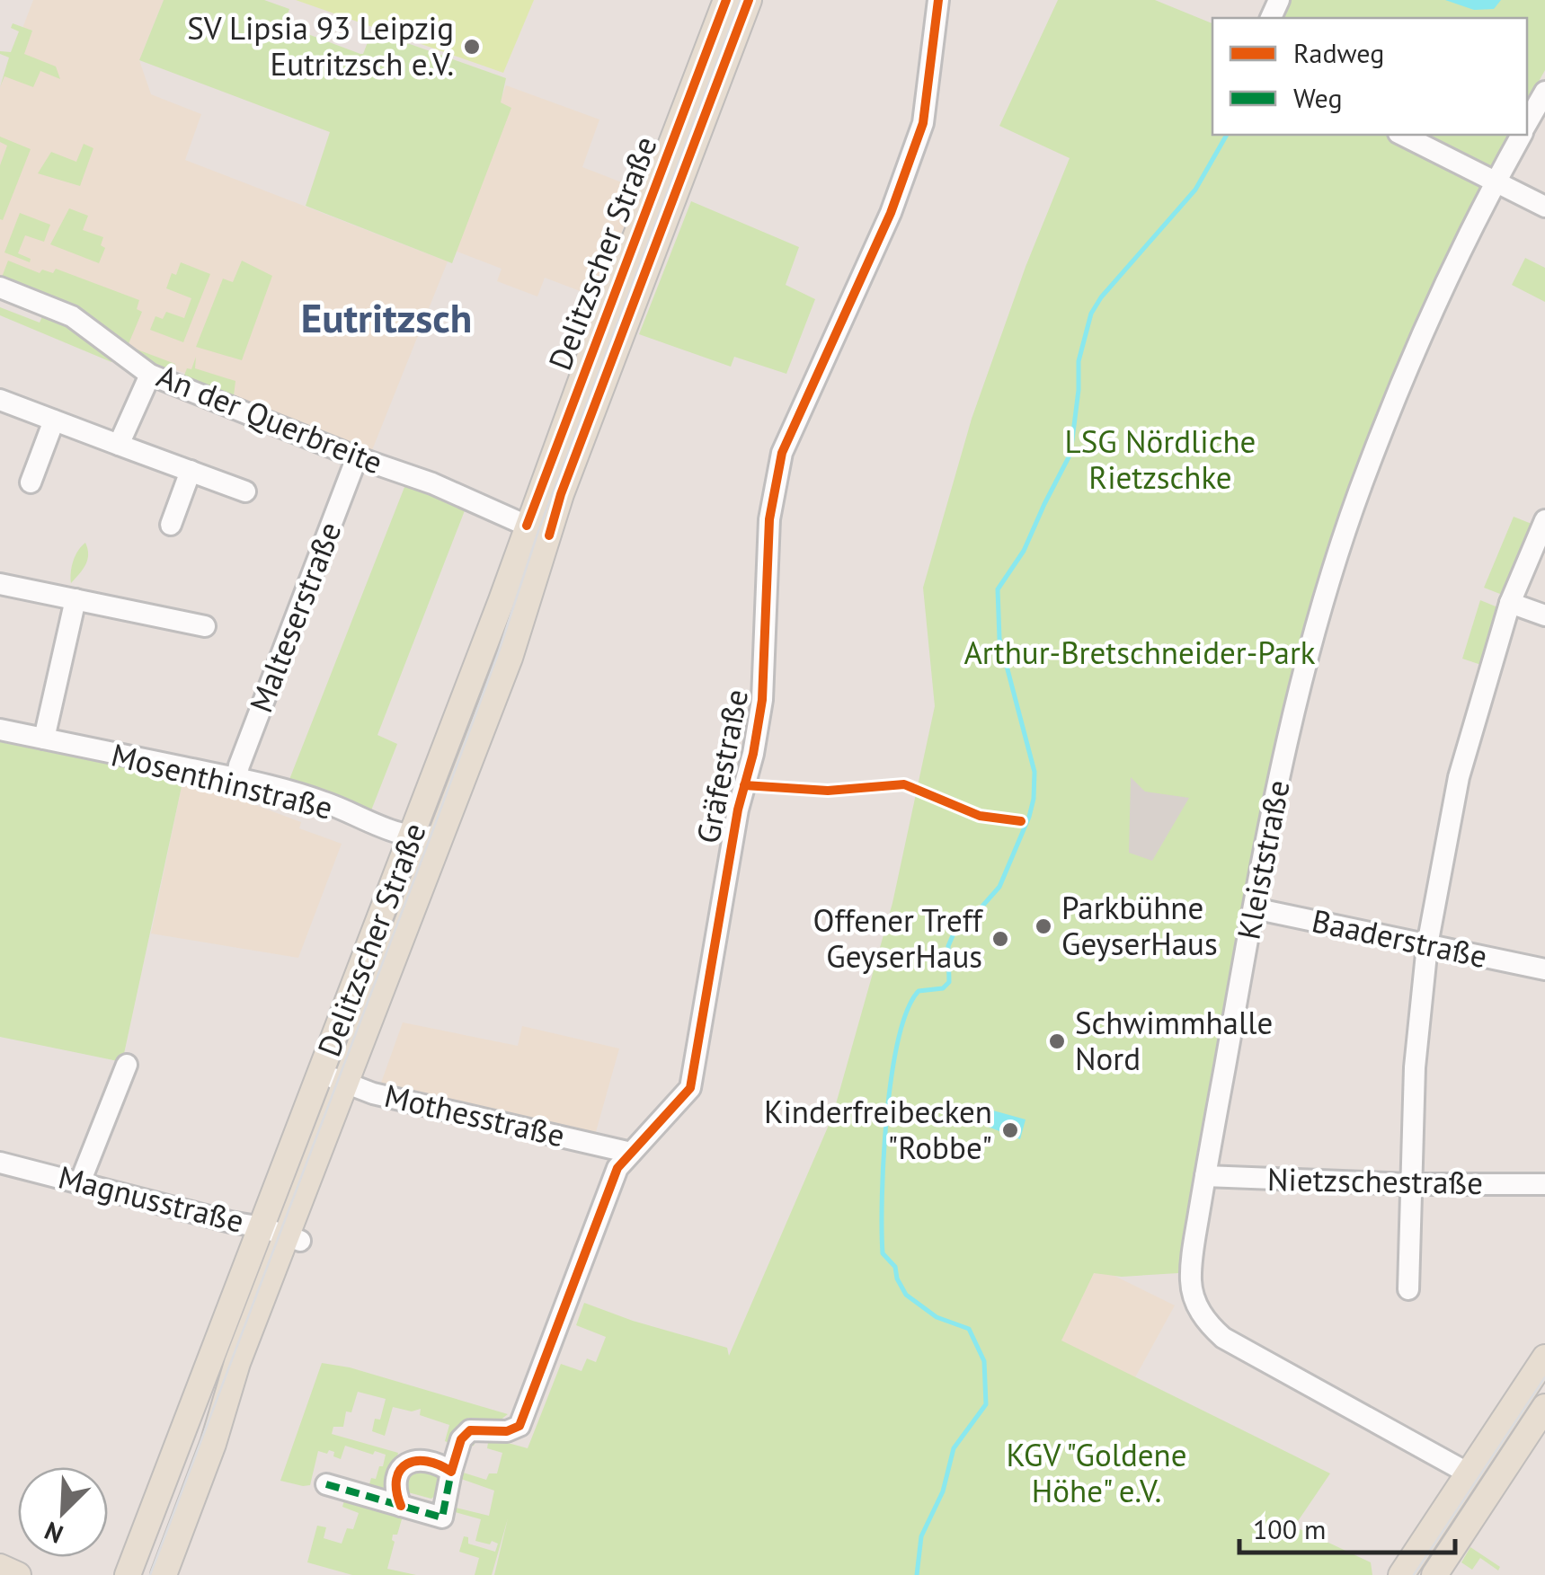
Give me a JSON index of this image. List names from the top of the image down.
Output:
{
  "streets": {
    "main road": ["Delitzscher Straße"],
    "street": [
      "An der Querbreite",
      "Malteserstraße",
      "Gräfestraße",
      "Mosenthinstraße",
      "Kleiststraße",
      "Baaderstraße",
      "Mothesstraße",
      "Nietzschestraße",
      "Magnusstraße"
    ]
  },
  "crossings": [
    ["Delitzscher Straße", "An der Querbreite"],
    ["Delitzscher Straße", "Mosenthinstraße"],
    ["Delitzscher Straße", "Mothesstraße"],
    ["Delitzscher Straße", "Magnusstraße"],
    ["An der Querbreite", "Malteserstraße"],
    ["Malteserstraße", "Mosenthinstraße"],
    ["Gräfestraße", "Mothesstraße"],
    ["Kleiststraße", "Baaderstraße"],
    ["Kleiststraße", "Nietzschestraße"]
  ],
  "districts": ["Eutritzsch"],
  "parks": ["LSG Nördliche Rietzschke", "Arthur-Bretschneider-Park", "KGV \"Goldene Höhe\" e.V."],
  "places": [
    "SV Lipsia 93 Leipzig Eutritzsch e.V.",
    "Parkbühne GeyserHaus",
    "Offener Treff GeyserHaus",
    "Schwimmhalle Nord",
    "Kinderfreibecken \"Robbe\""
  ],
  "legend": ["Radweg", "Weg"],
  "scale_bar": "100 m",
  "north": "bottom left"
}
